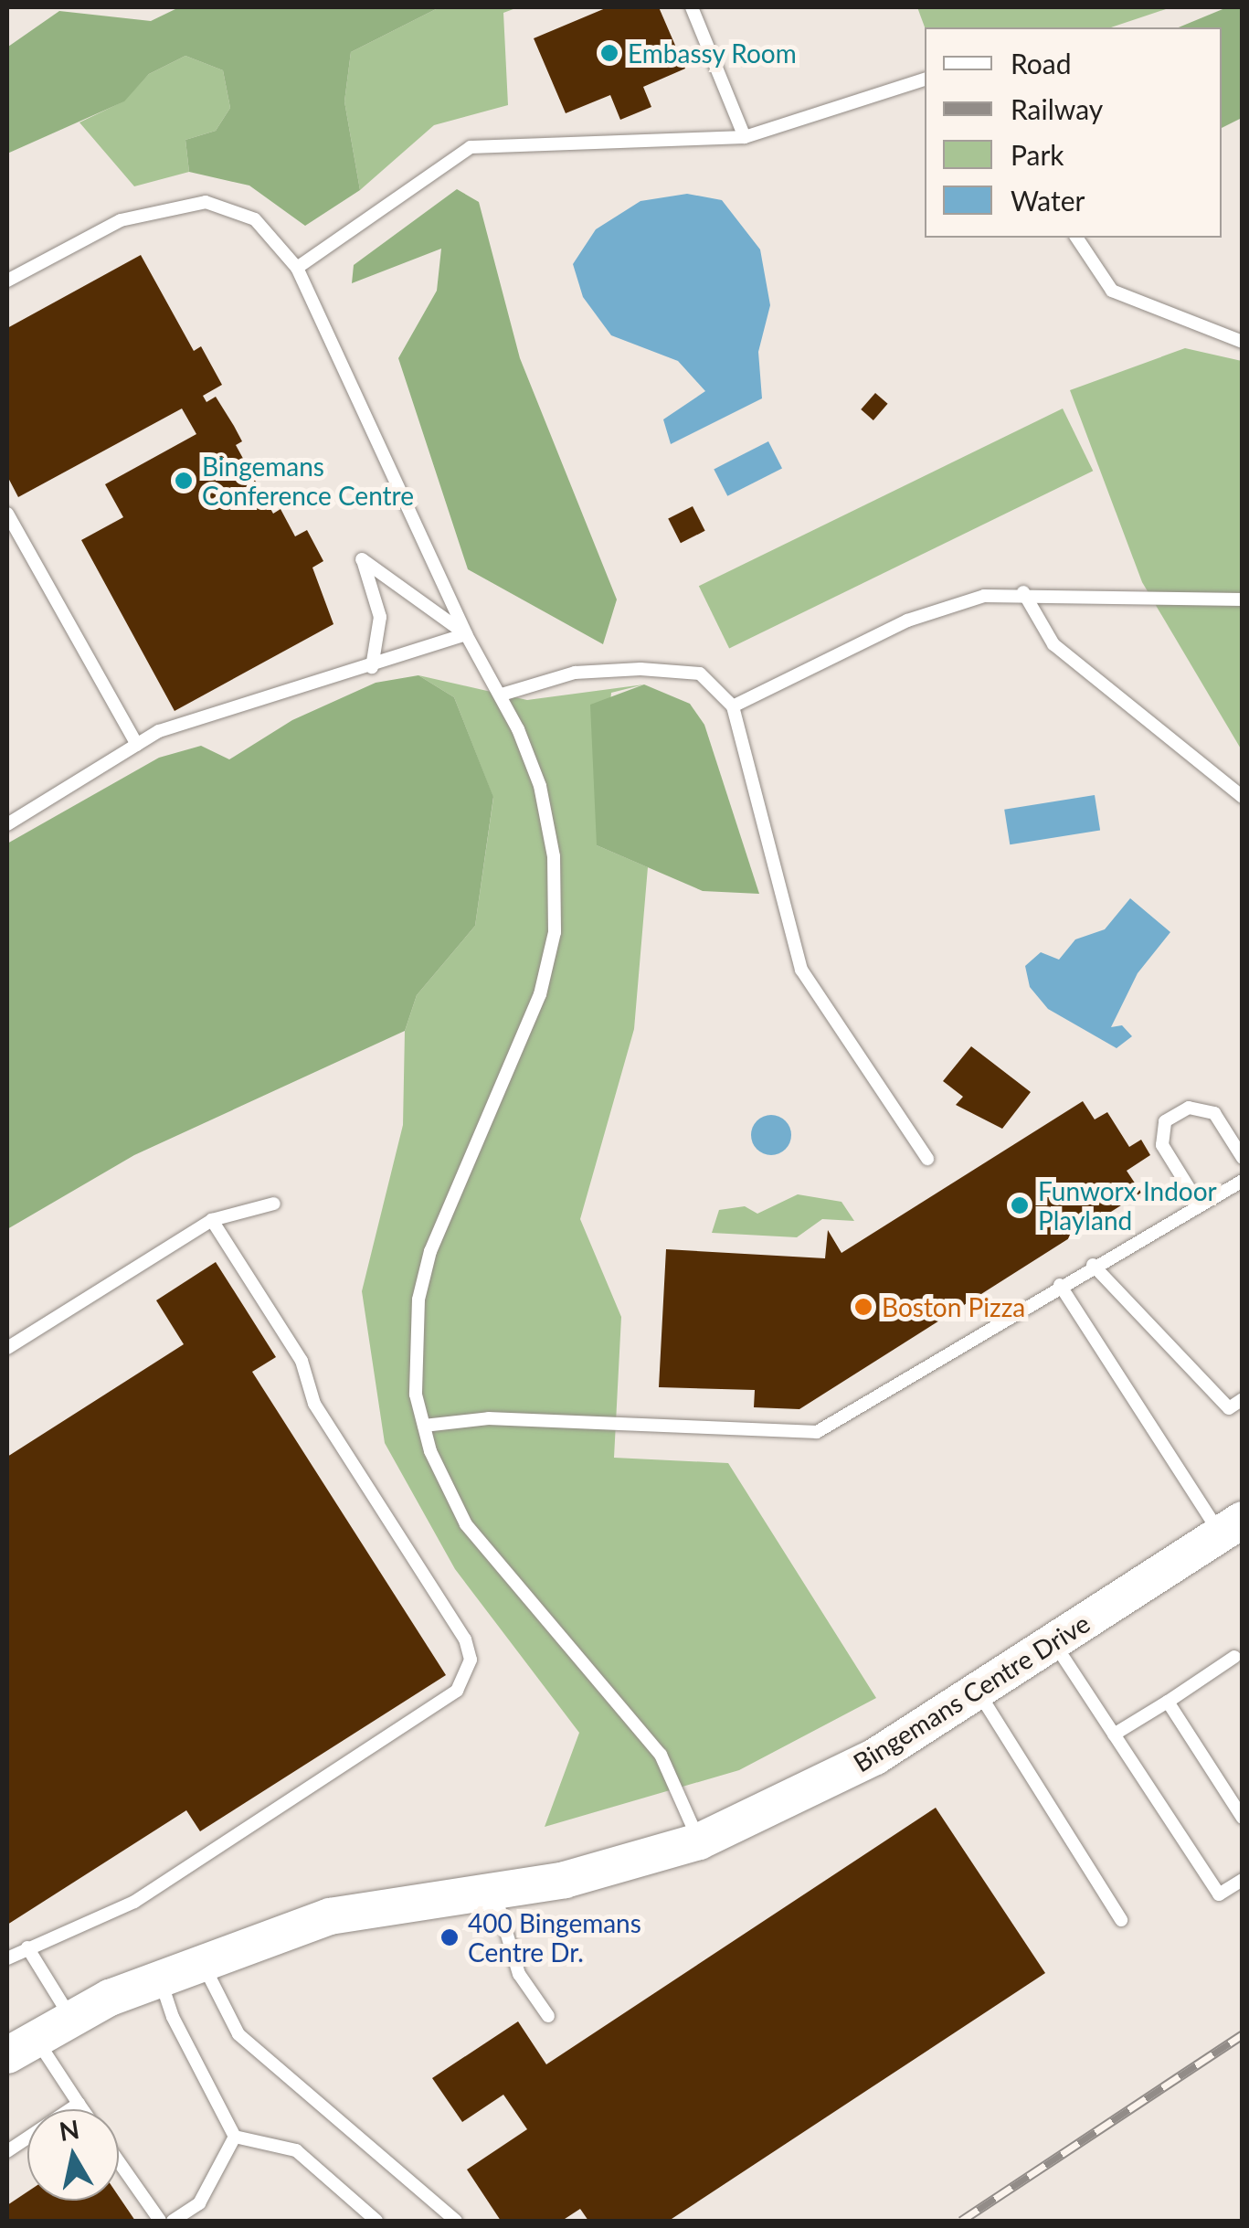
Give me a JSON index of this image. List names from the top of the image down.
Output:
{
  "streets": {
    "main road": ["Bingemans Centre Drive"]
  },
  "places": [
    "Embassy Room",
    "Bingemans Conference Centre",
    "Funworx Indoor Playland",
    "Boston Pizza",
    "400 Bingemans Centre Dr."
  ],
  "legend": [
    "Road",
    "Railway",
    "Park",
    "Water"
  ],
  "north": "top"
}
